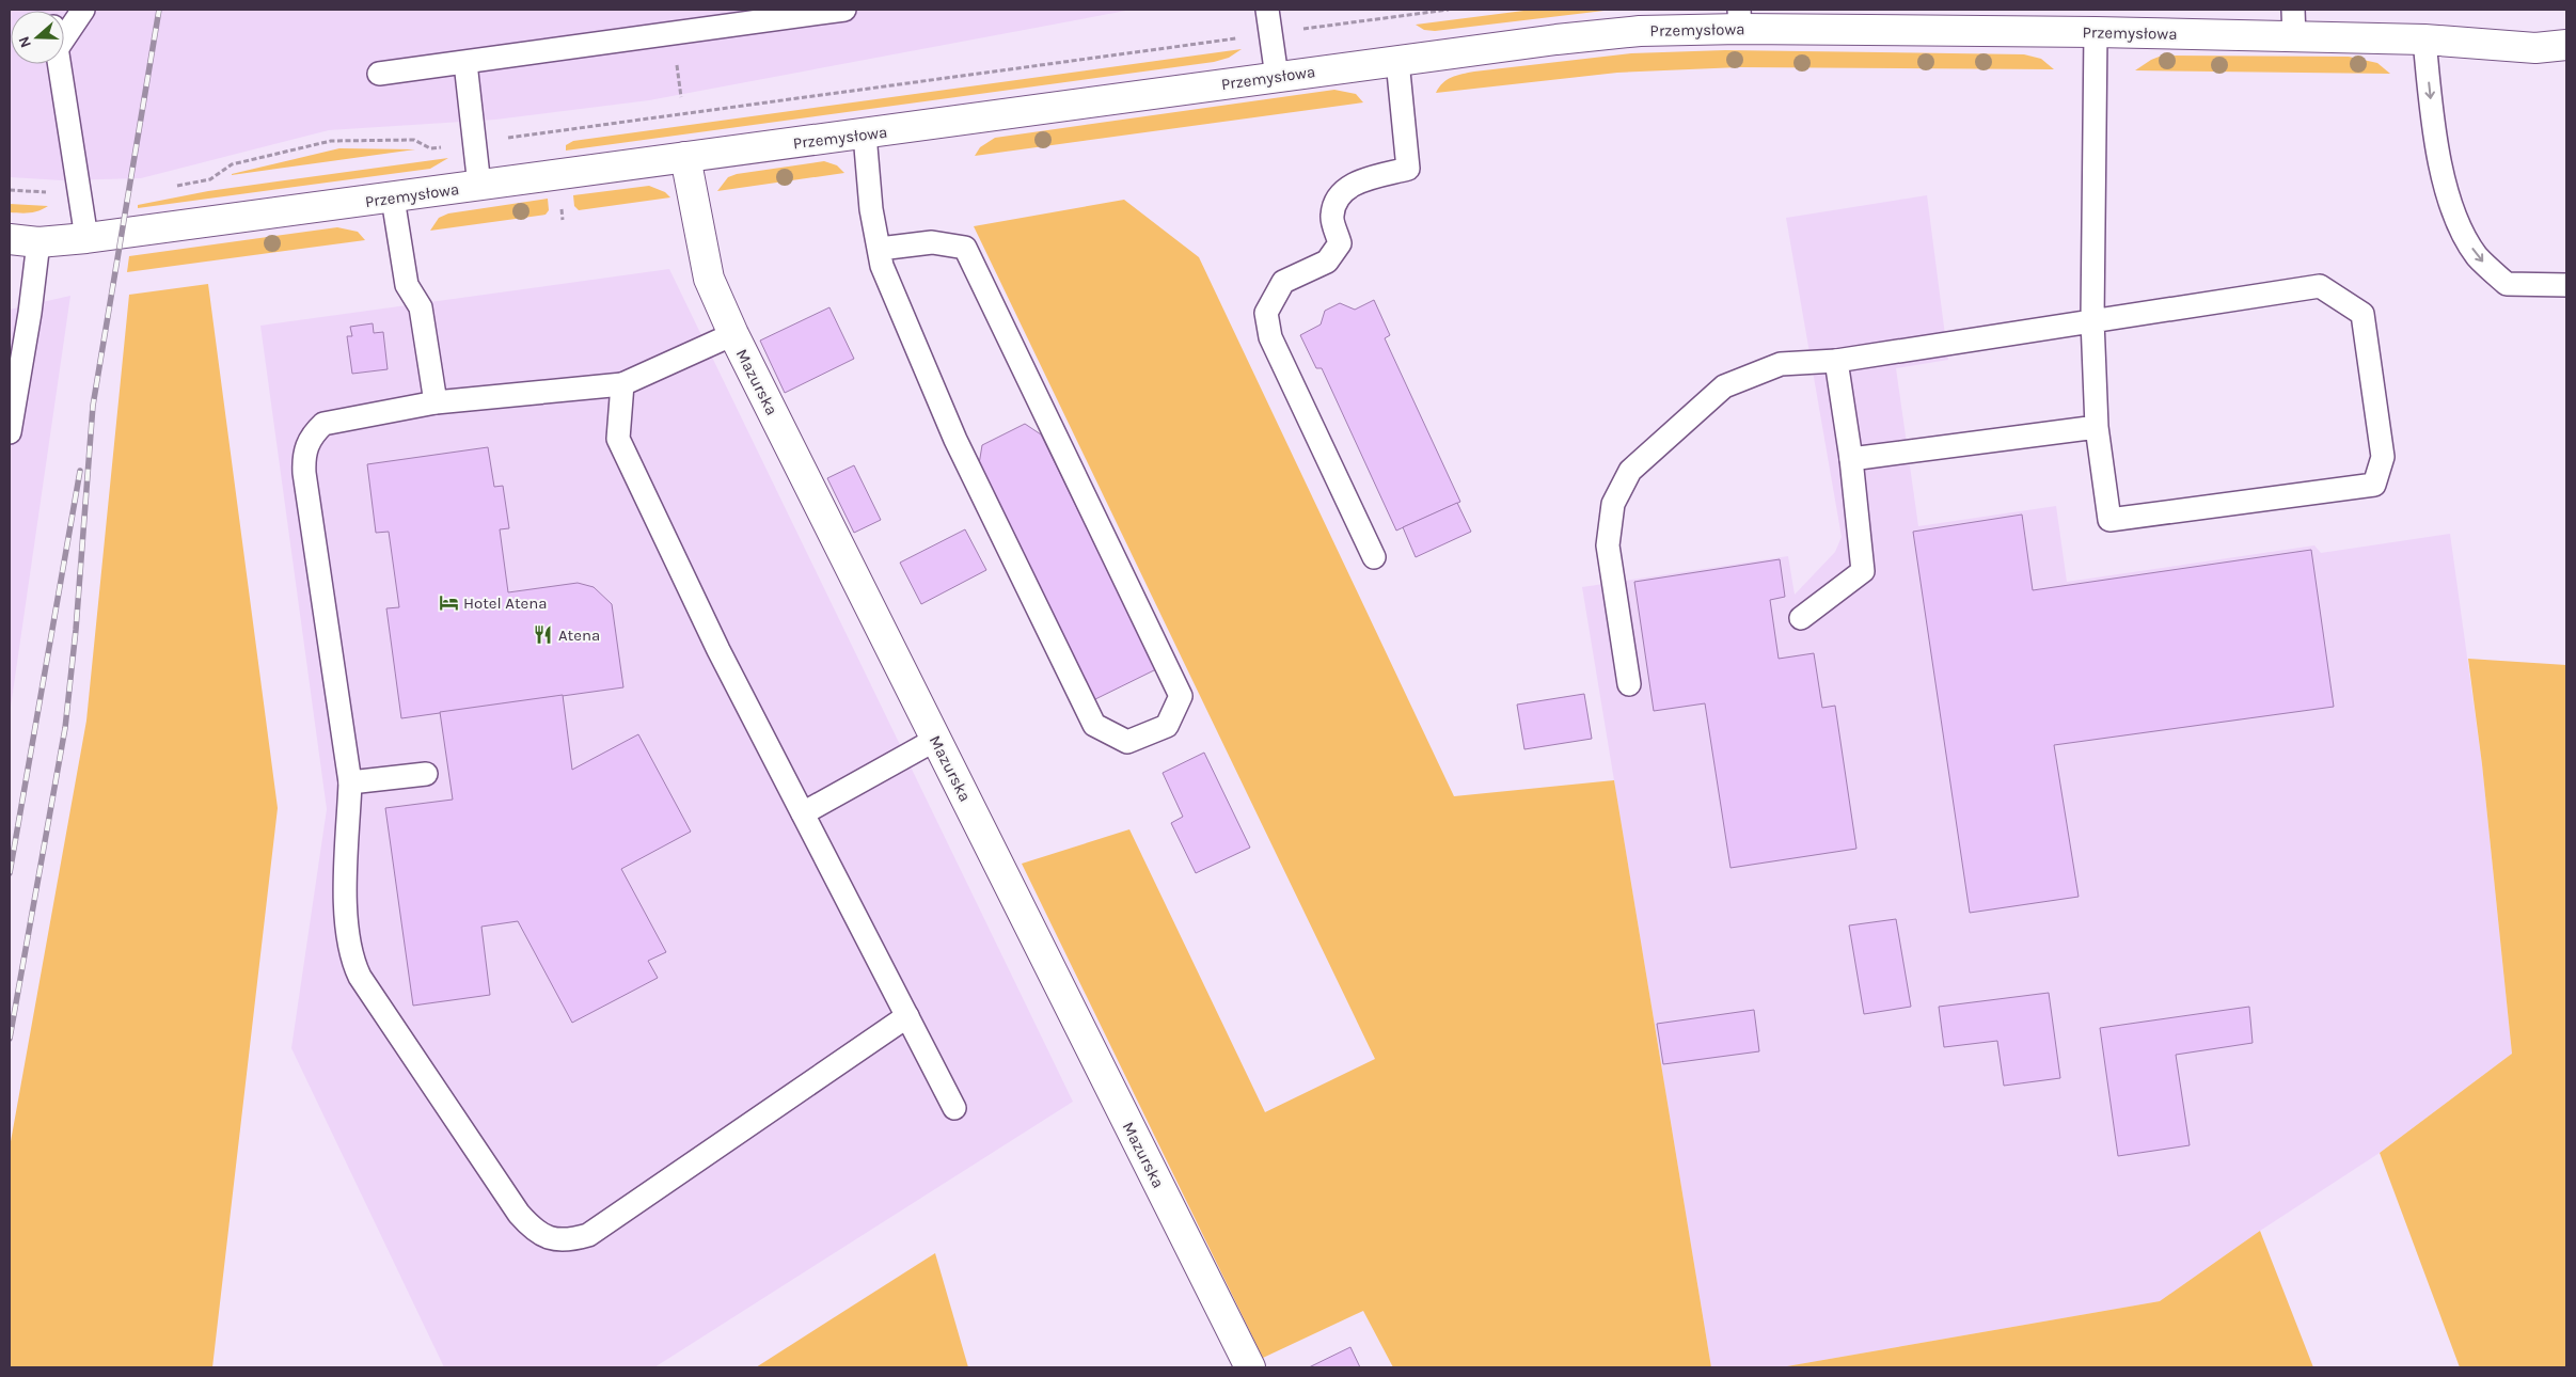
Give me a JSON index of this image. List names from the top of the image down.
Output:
{
  "streets": {
    "street": ["Przemysłowa", "Mazurska"]
  },
  "crossings": [
    ["Przemysłowa", "Mazurska"]
  ],
  "places": {
    "hotel": ["Hotel Atena"],
    "restaurant": ["Atena"]
  },
  "north": "left"
}
